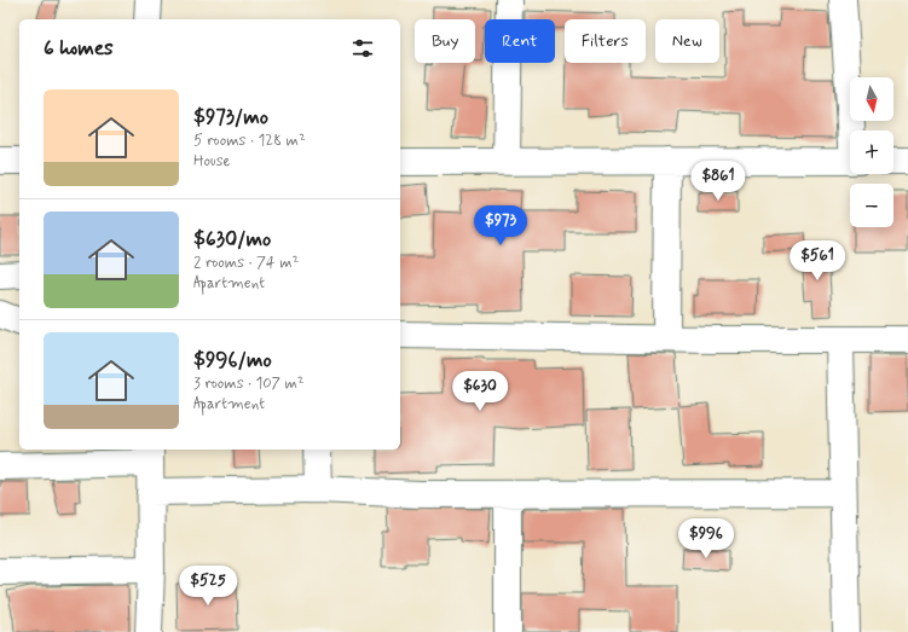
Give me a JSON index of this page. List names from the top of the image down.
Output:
{
  "north": "bottom",
  "page": {
    "chip": [
      "Buy",
      "Rent",
      "Filters",
      "New"
    ],
    "heading": "6 homes",
    "map_buttons": ["+", "−"],
    "list": [
      {
        "name": "$973/mo",
        "note": "5 rooms · 128 m² · House"
      },
      {
        "name": "$630/mo",
        "note": "2 rooms · 74 m² · Apartment"
      },
      {
        "name": "$996/mo",
        "note": "3 rooms · 107 m² · Apartment"
      }
    ],
    "price": [
      "$861",
      "$973",
      "$561",
      "$630",
      "$996",
      "$525"
    ]
  }
}
